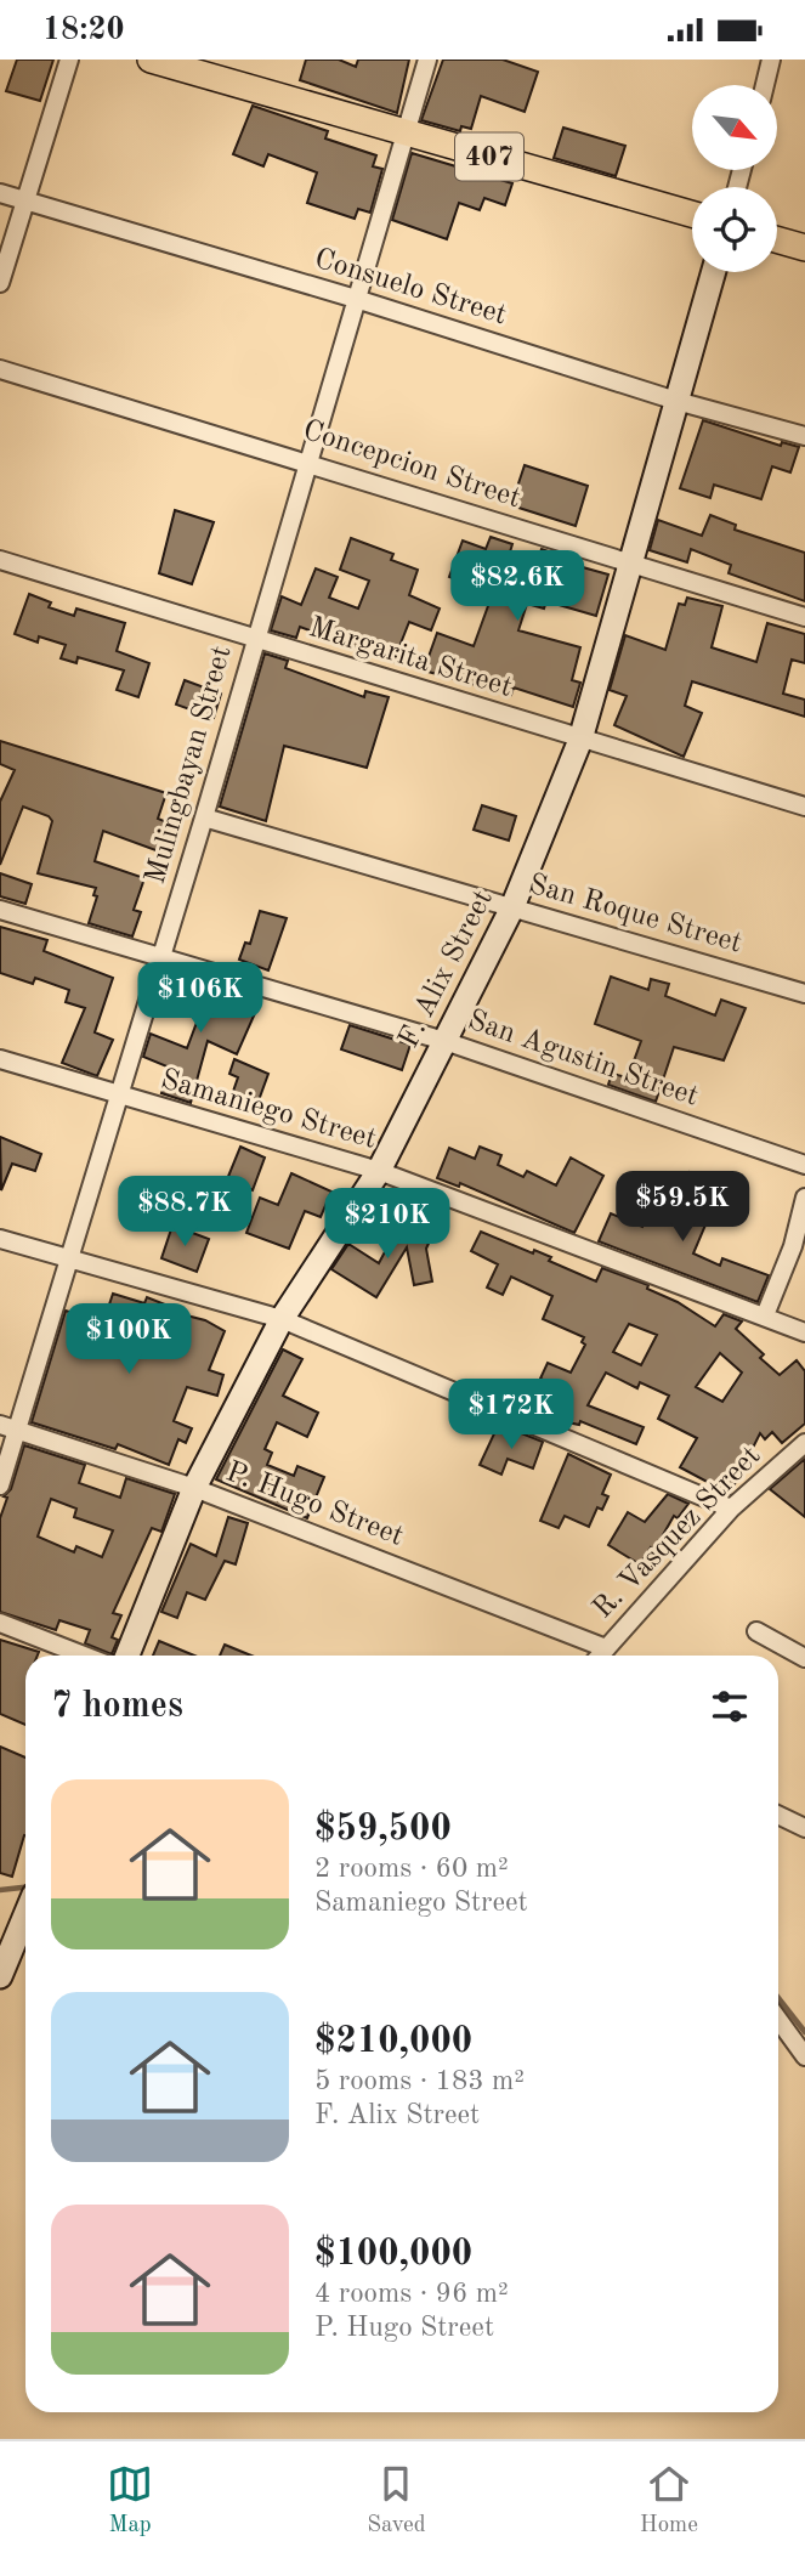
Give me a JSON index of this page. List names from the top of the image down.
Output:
{
  "streets": {
    "main road": ["407", "F. Alix Street"],
    "street": [
      "Consuelo Street",
      "Concepcion Street",
      "Margarita Street",
      "Mulingbayan Street",
      "San Roque Street",
      "San Agustin Street",
      "Samaniego Street",
      "P. Hugo Street",
      "R. Vasquez Street"
    ]
  },
  "crossings": [
    ["407", "Mulingbayan Street"],
    ["Consuelo Street", "Mulingbayan Street"],
    ["Consuelo Street", "F. Alix Street"],
    ["Concepcion Street", "Mulingbayan Street"],
    ["Concepcion Street", "F. Alix Street"],
    ["Margarita Street", "Mulingbayan Street"],
    ["Margarita Street", "F. Alix Street"],
    ["Mulingbayan Street", "San Roque Street"],
    ["Mulingbayan Street", "San Agustin Street"],
    ["Mulingbayan Street", "Samaniego Street"],
    ["Mulingbayan Street", "P. Hugo Street"],
    ["San Roque Street", "F. Alix Street"],
    ["F. Alix Street", "San Agustin Street"],
    ["F. Alix Street", "Samaniego Street"],
    ["F. Alix Street", "P. Hugo Street"],
    ["P. Hugo Street", "R. Vasquez Street"]
  ],
  "north": "bottom right",
  "page": {
    "status": "18:20",
    "price": [
      "$82.6K",
      "$106K",
      "$59.5K",
      "$88.7K",
      "$210K",
      "$100K",
      "$172K"
    ],
    "heading": "7 homes",
    "list": [
      {
        "name": "$59,500",
        "note": "2 rooms · 60 m² · Samaniego Street"
      },
      {
        "name": "$210,000",
        "note": "5 rooms · 183 m² · F. Alix Street"
      },
      {
        "name": "$100,000",
        "note": "4 rooms · 96 m² · P. Hugo Street"
      }
    ],
    "tabs": ["Map", "Saved", "Home"]
  }
}
